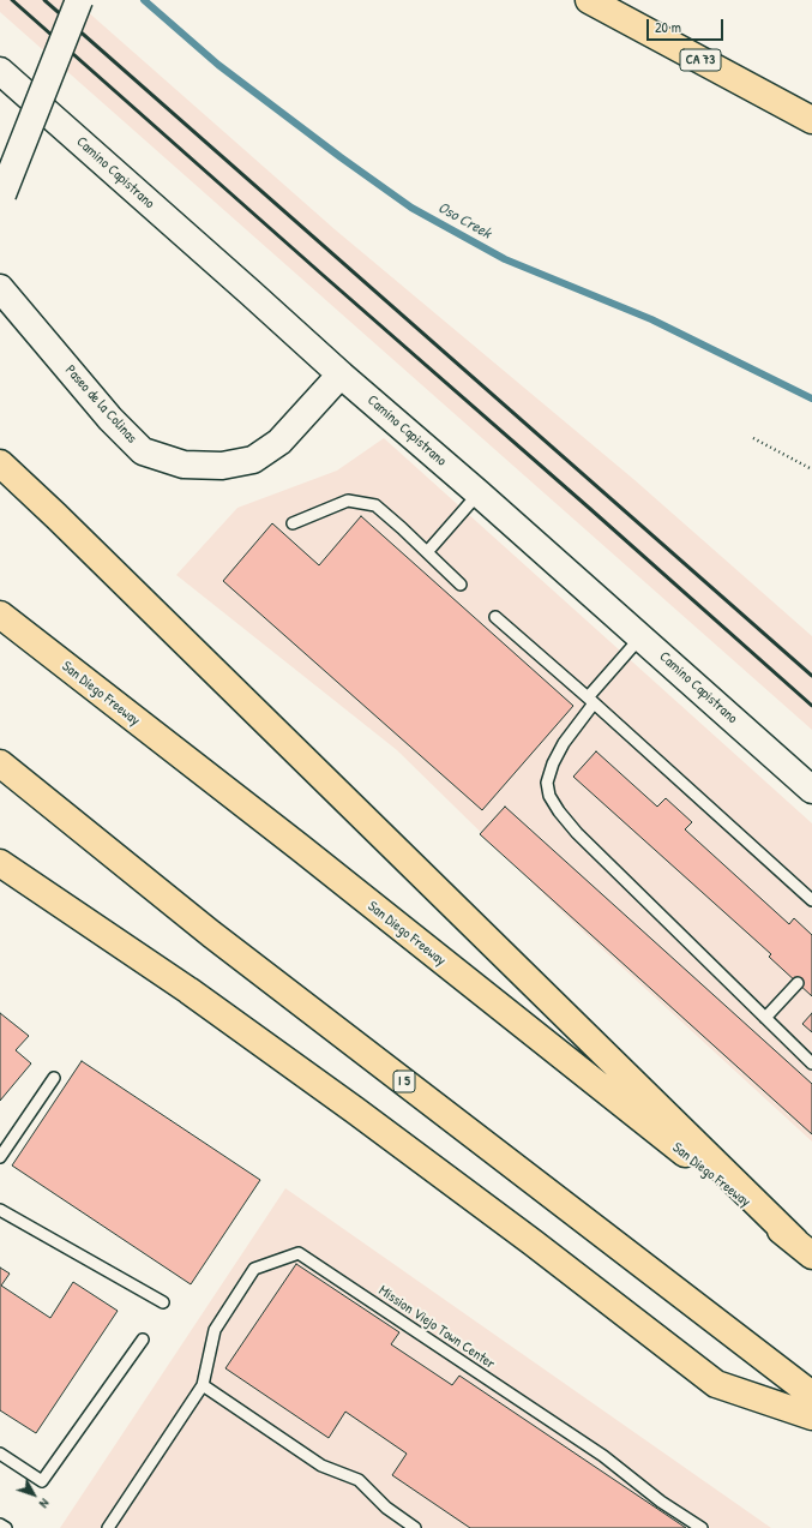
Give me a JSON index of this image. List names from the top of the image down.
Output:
{
  "streets": {
    "highway": ["CA 73", "San Diego Freeway", "I 5"],
    "main road": ["Camino Capistrano", "Paseo de la Colinas"],
    "lane": ["Mission Viejo Town Center"]
  },
  "crossings": [
    ["Camino Capistrano", "Paseo de la Colinas"]
  ],
  "water": ["Oso Creek"],
  "scale_bar": "20 m",
  "north": "bottom right"
}
